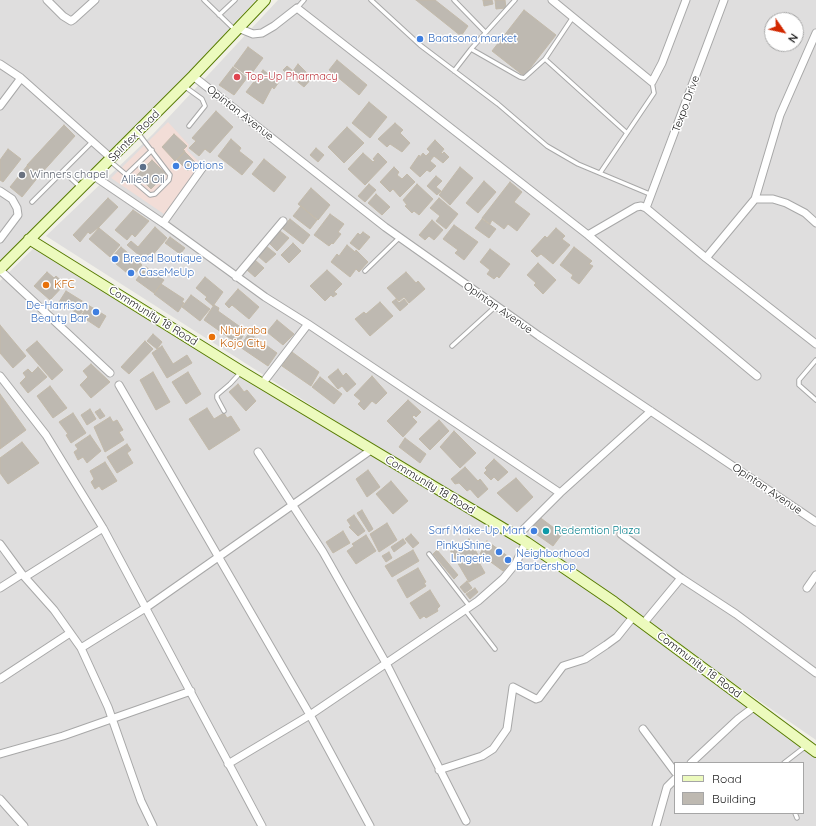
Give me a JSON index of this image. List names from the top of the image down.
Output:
{
  "streets": {
    "main road": ["Spintex Road", "Community 18 Road"],
    "street": ["Texpo Drive", "Opintan Avenue"]
  },
  "crossings": [
    ["Opintan Avenue", "Spintex Road"],
    ["Spintex Road", "Community 18 Road"]
  ],
  "places": [
    "Baatsona market",
    "Top-Up Pharmacy",
    "Options",
    "Allied Oil",
    "Winners chapel",
    "Bread Boutique",
    "CaseMeUp",
    "KFC",
    "De-Harrison Beauty Bar",
    "Nhyiraba Kojo City",
    "Sarf Make-Up Mart",
    "Redemtion Plaza",
    "PinkyShine Lingerie",
    "Neighborhood Barbershop"
  ],
  "legend": ["Road", "Building"],
  "north": "bottom right"
}
